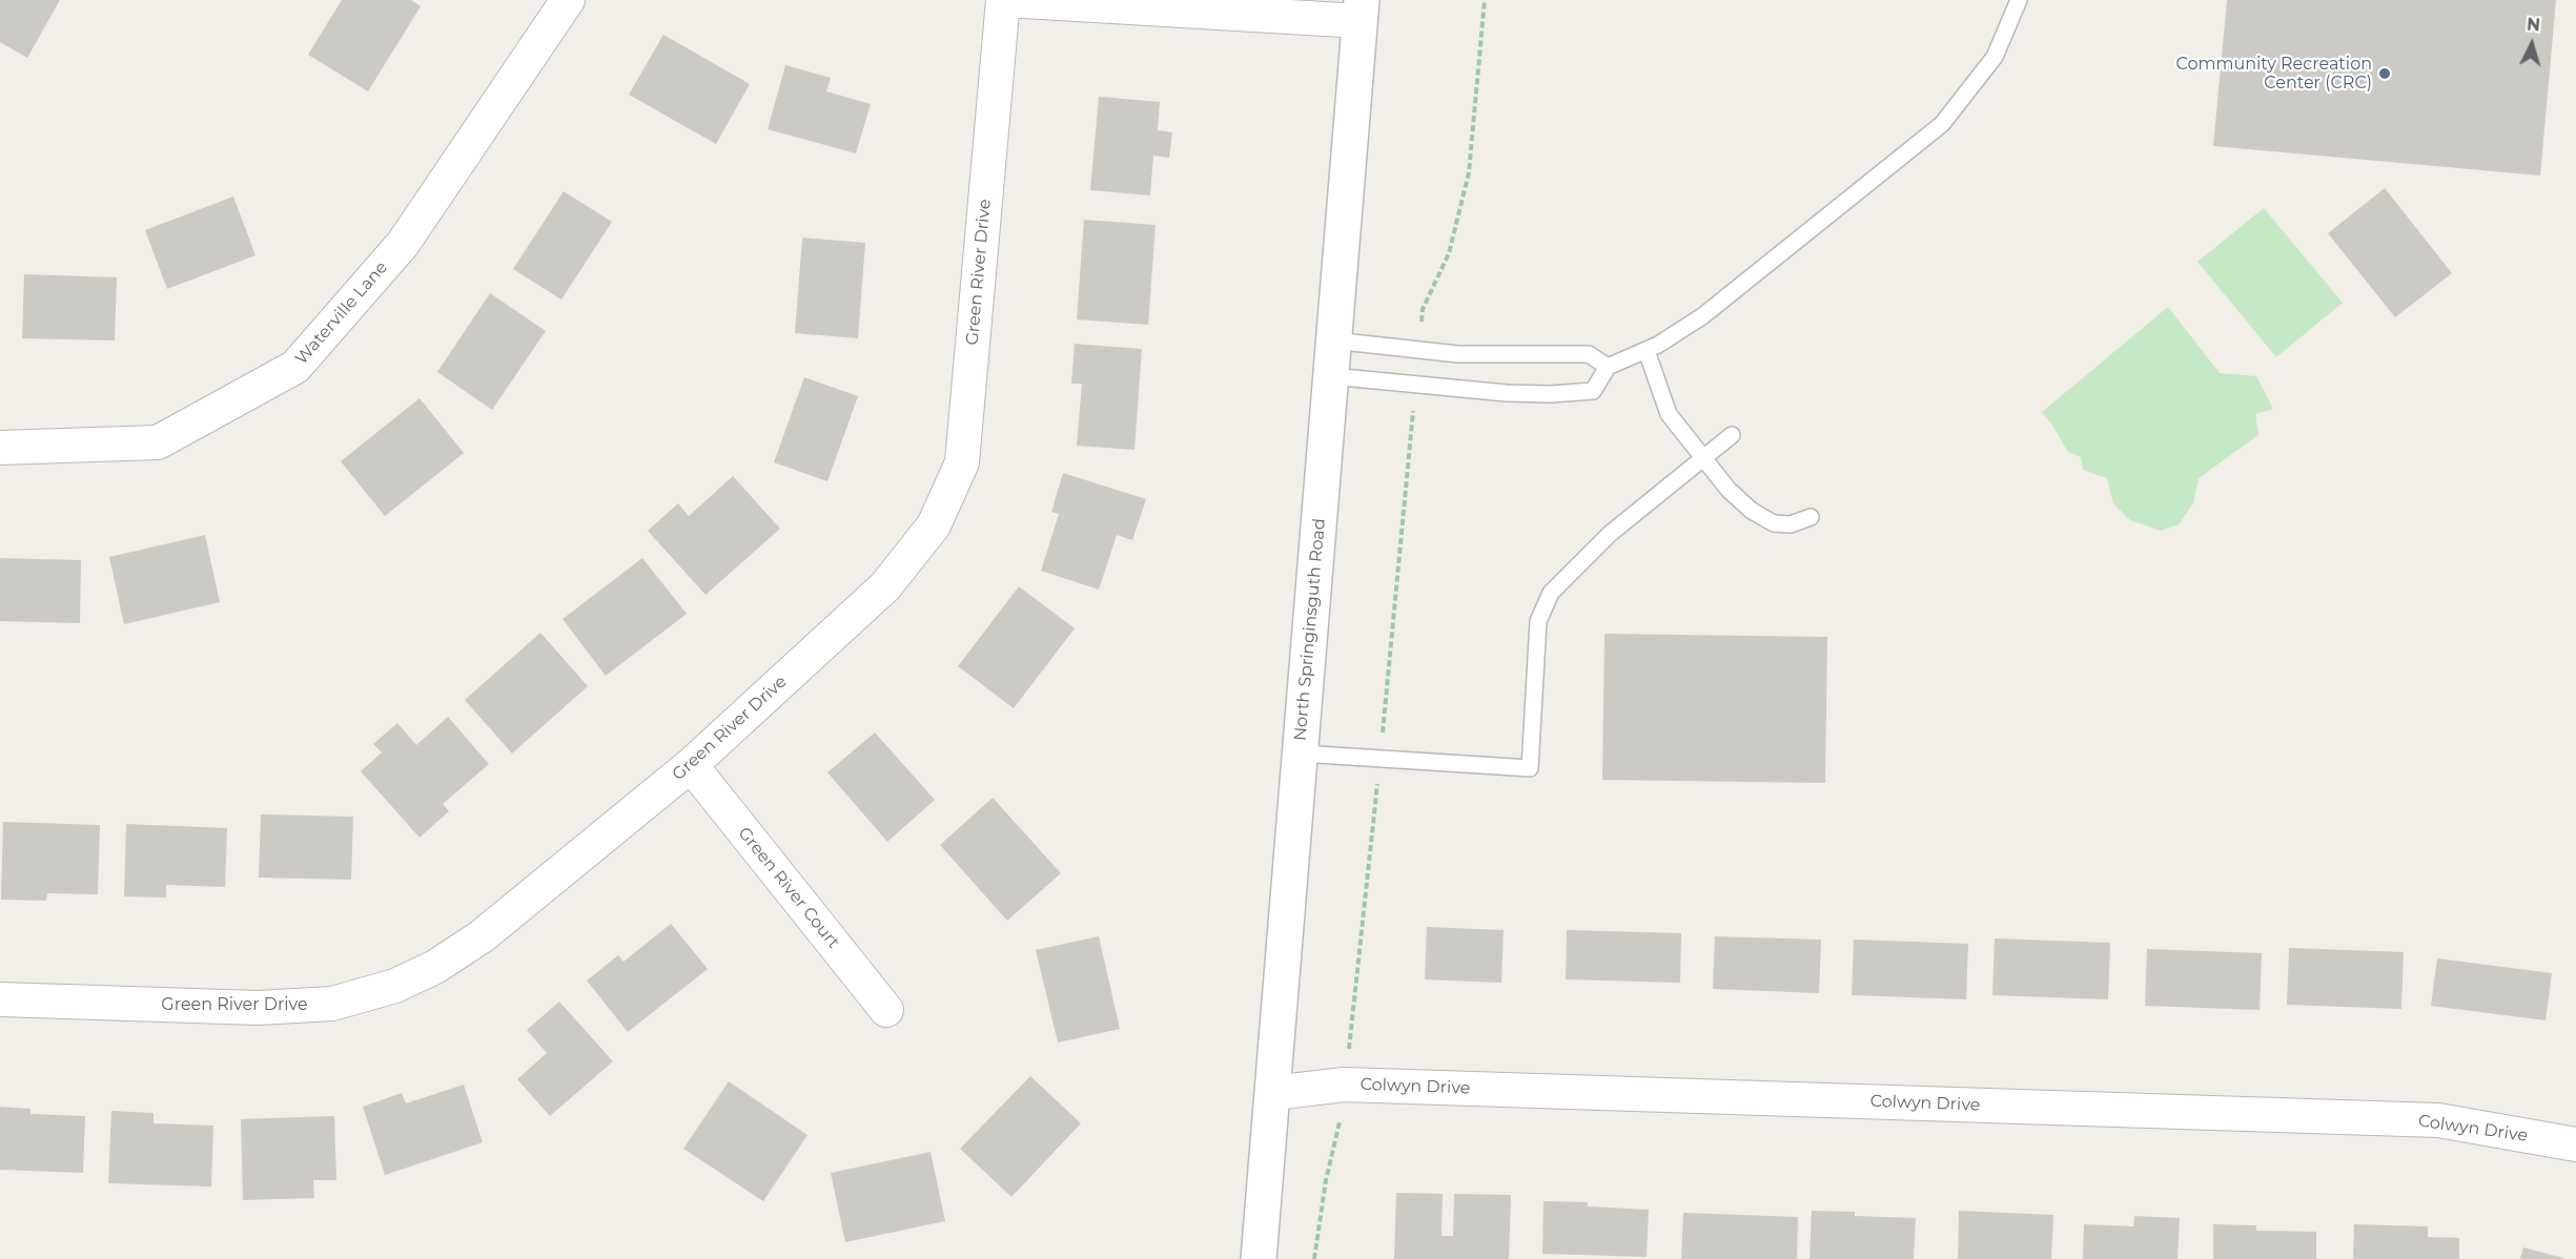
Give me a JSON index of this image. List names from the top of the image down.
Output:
{
  "streets": {
    "street": [
      "Green River Drive",
      "Waterville Lane",
      "North Springinsguth Road",
      "Green River Court",
      "Colwyn Drive"
    ]
  },
  "crossings": [
    ["Green River Drive", "Green River Court"],
    ["North Springinsguth Road", "Colwyn Drive"]
  ],
  "places": ["Community Recreation Center (CRC)"],
  "north": "top"
}
